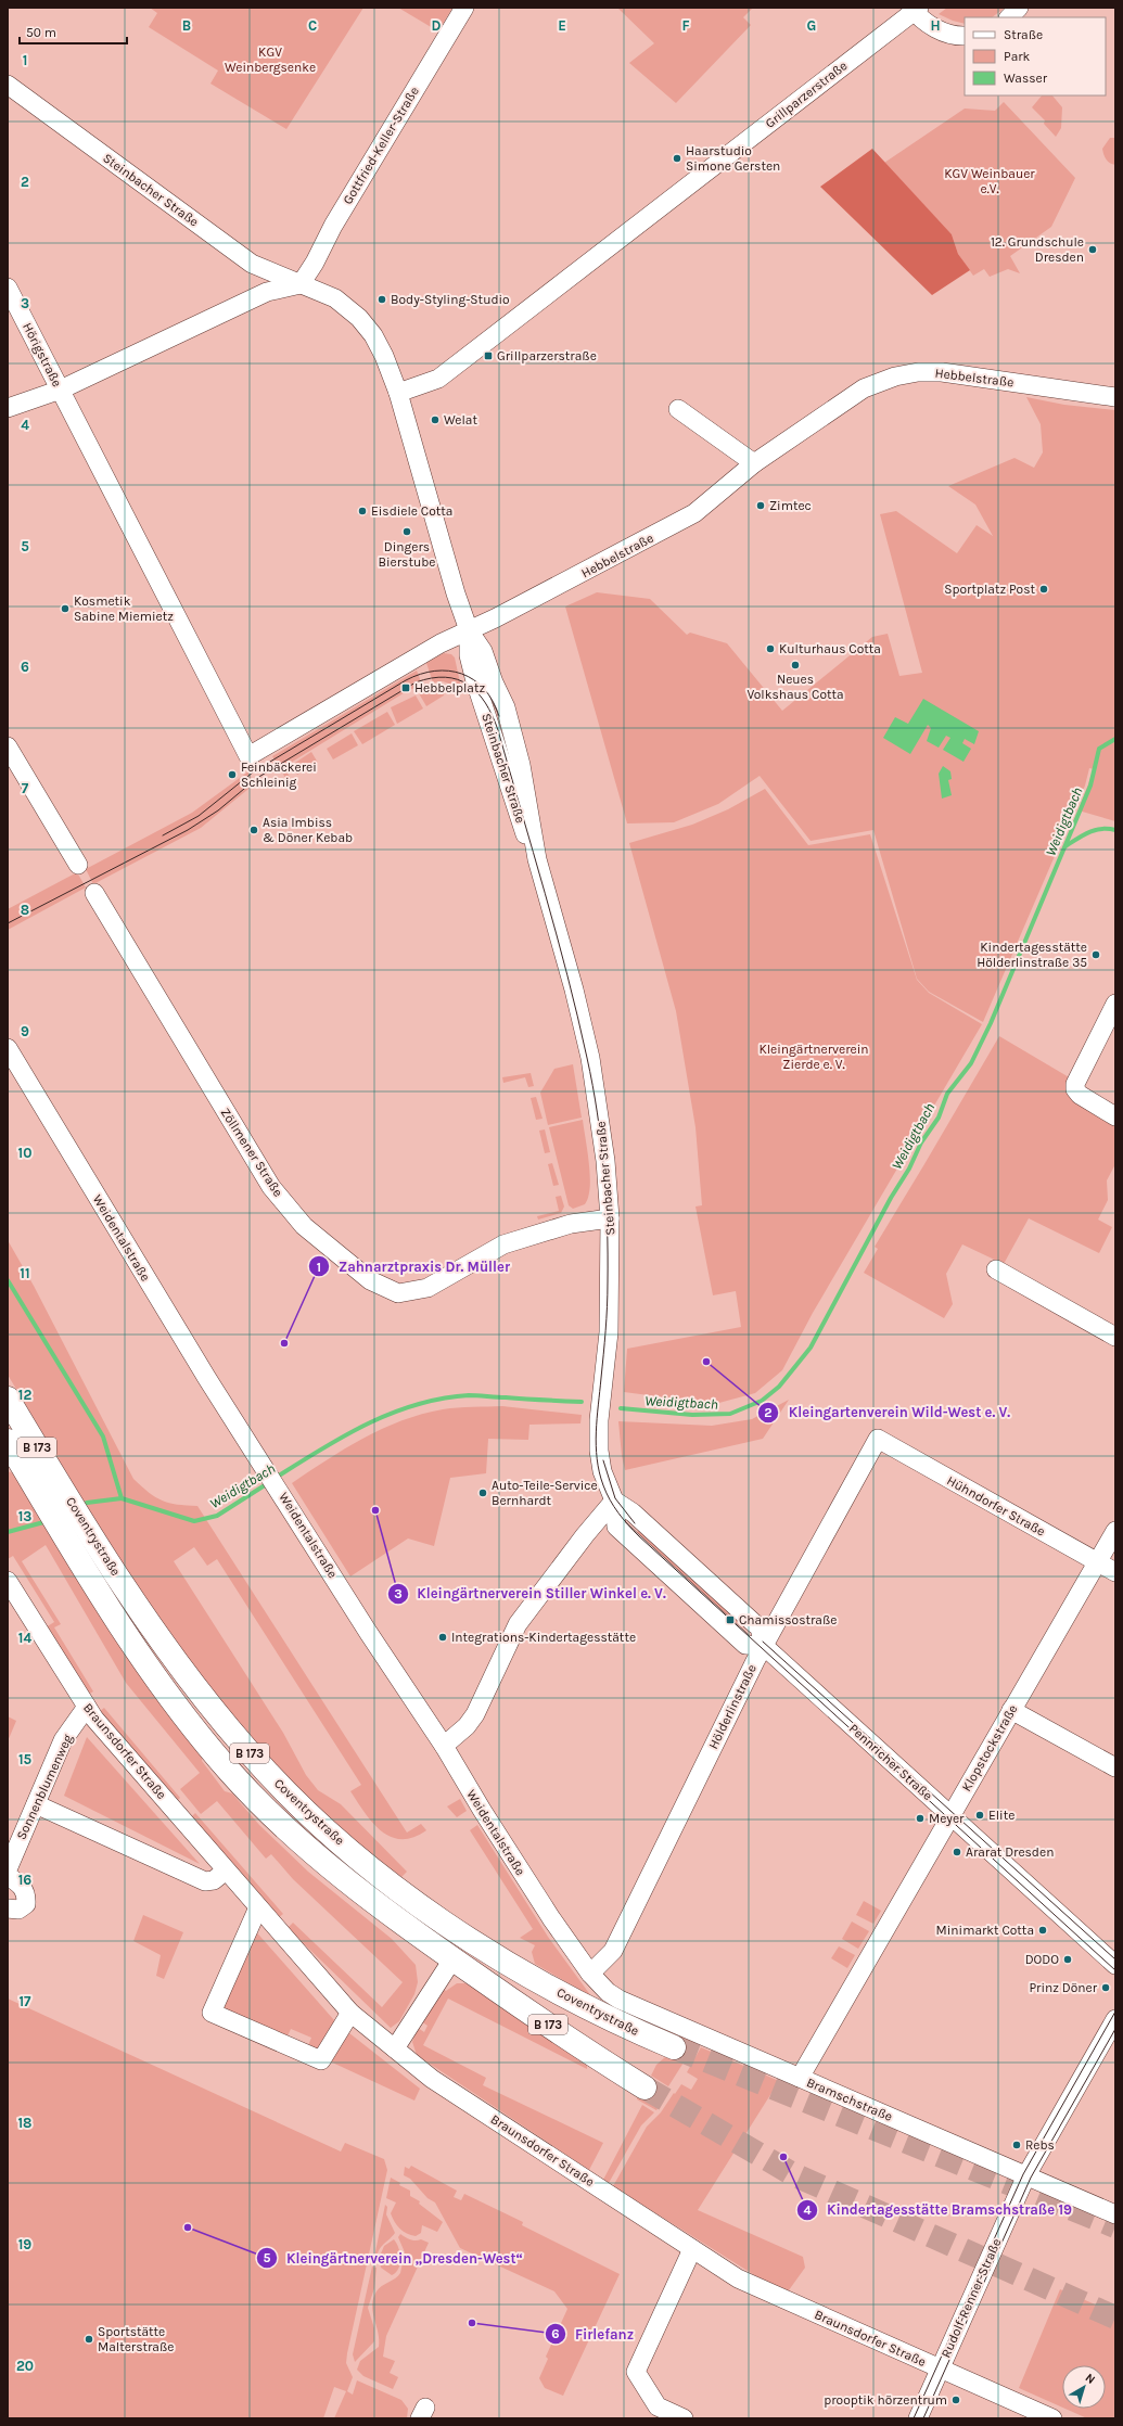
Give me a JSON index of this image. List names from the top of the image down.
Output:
{
  "streets": {
    "main road": ["B 173", "Coventrystraße"],
    "street": [
      "Grillparzerstraße",
      "Gottfried-Keller-Straße",
      "Steinbacher Straße",
      "Hörigstraße",
      "Hebbelstraße",
      "Zöllmener Straße",
      "Weidentalstraße",
      "Hühndorfer Straße",
      "Hölderlinstraße",
      "Klopstockstraße",
      "Braunsdorfer Straße",
      "Pennricher Straße",
      "Sonnenblumenweg",
      "Bramschstraße",
      "Rudolf-Renner-Straße"
    ]
  },
  "crossings": [
    ["Grillparzerstraße", "Steinbacher Straße"],
    ["Gottfried-Keller-Straße", "Steinbacher Straße"],
    ["Steinbacher Straße", "Hörigstraße"],
    ["Steinbacher Straße", "Hebbelstraße"],
    ["Steinbacher Straße", "Zöllmener Straße"],
    ["Hörigstraße", "Hebbelstraße"],
    ["Weidentalstraße", "Hölderlinstraße"],
    ["Weidentalstraße", "Bramschstraße"],
    ["Hühndorfer Straße", "Hölderlinstraße"],
    ["Hühndorfer Straße", "Klopstockstraße"],
    ["Hölderlinstraße", "Pennricher Straße"],
    ["Hölderlinstraße", "Bramschstraße"],
    ["Klopstockstraße", "Pennricher Straße"],
    ["Klopstockstraße", "Bramschstraße"],
    ["Braunsdorfer Straße", "Sonnenblumenweg"],
    ["Braunsdorfer Straße", "Rudolf-Renner-Straße"],
    ["Bramschstraße", "Rudolf-Renner-Straße"]
  ],
  "water": ["Weidigtbach"],
  "parks": ["KGV Weinbergsenke", "KGV Weinbauer e.V.", "Kleingärtnerverein Zierde e. V."],
  "places": {
    "other": [
      "Haarstudio Simone Gersten",
      "12. Grundschule Dresden",
      "Body-Styling-Studio",
      "Welat",
      "Zimtec",
      "Eisdiele Cotta",
      "Dingers Bierstube",
      "Sportplatz Post",
      "Kosmetik Sabine Miemietz",
      "Kulturhaus Cotta",
      "Neues Volkshaus Cotta",
      "Feinbäckerei Schleinig",
      "Asia Imbiss & Döner Kebab",
      "Kindertagesstätte Hölderlinstraße 35",
      "Zahnarztpraxis Dr. Müller",
      "Kleingartenverein Wild-West e. V.",
      "Auto-Teile-Service Bernhardt",
      "Kleingärtnerverein Stiller Winkel e. V.",
      "Integrations-Kindertagesstätte",
      "Elite",
      "Meyer",
      "Ararat Dresden",
      "Minimarkt Cotta",
      "DODO",
      "Prinz Döner",
      "Rebs",
      "Kindertagesstätte Bramschstraße 19",
      "Kleingärtnerverein „Dresden-West“",
      "Firlefanz",
      "Sportstätte Malterstraße",
      "prooptik hörzentrum"
    ],
    "transit": ["Grillparzerstraße", "Hebbelplatz", "Chamissostraße"]
  },
  "legend": ["Straße", "Park", "Wasser"],
  "scale_bar": "50 m",
  "north": "top right",
  "grid": {
    "columns": [
      "B",
      "C",
      "D",
      "E",
      "F",
      "G",
      "H"
    ],
    "rows": [
      "1",
      "2",
      "3",
      "4",
      "5",
      "6",
      "7",
      "8",
      "9",
      "10",
      "11",
      "12",
      "13",
      "14",
      "15",
      "16",
      "17",
      "18",
      "19",
      "20"
    ]
  }
}
